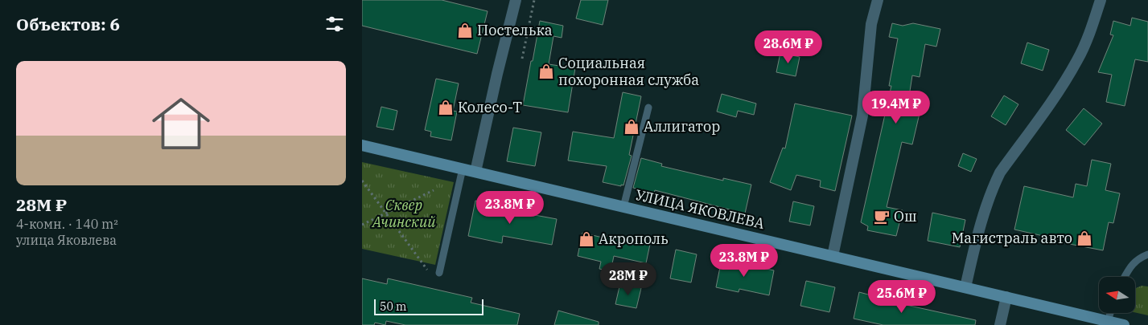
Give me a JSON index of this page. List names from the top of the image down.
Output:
{
  "streets": {
    "main road": ["УЛИЦА ЯКОВЛЕВА"]
  },
  "parks": ["Сквер Ачинский"],
  "places": {
    "shop": [
      "Постелька",
      "Социальная похоронная служба",
      "Колесо-Т",
      "Аллигатор",
      "Магистраль авто",
      "Акрополь"
    ],
    "cafe": ["Ош"]
  },
  "scale_bar": "50 m",
  "north": "left",
  "page": {
    "heading": "Объектов: 6",
    "price": [
      "28.6M ₽",
      "19.4M ₽",
      "23.8M ₽",
      "23.8M ₽",
      "28M ₽",
      "25.6M ₽"
    ],
    "list": [
      {
        "name": "28M ₽",
        "note": "4-комн. · 140 m² · улица Яковлева"
      }
    ],
    "scale": "50 m"
  }
}
